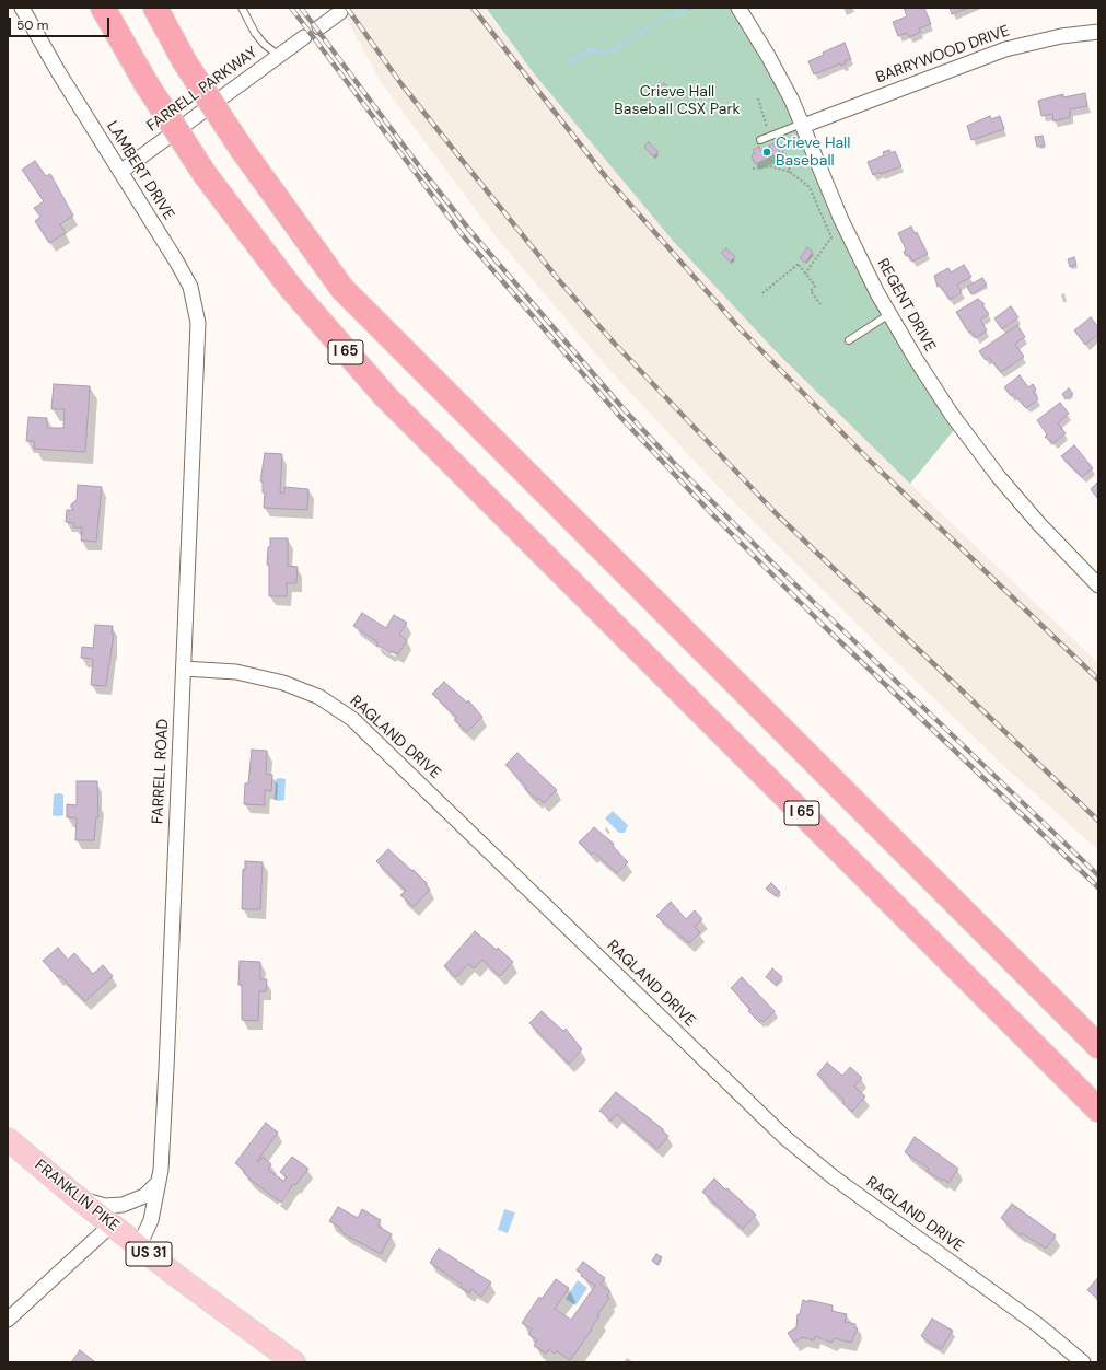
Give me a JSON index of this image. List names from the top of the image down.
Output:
{
  "streets": {
    "highway": ["I 65"],
    "main road": ["FRANKLIN PIKE", "US 31"],
    "street": [
      "BARRYWOOD DRIVE",
      "FARRELL PARKWAY",
      "LAMBERT DRIVE",
      "REGENT DRIVE",
      "RAGLAND DRIVE",
      "FARRELL ROAD"
    ]
  },
  "crossings": [
    ["BARRYWOOD DRIVE", "REGENT DRIVE"],
    ["FARRELL PARKWAY", "LAMBERT DRIVE"],
    ["LAMBERT DRIVE", "FARRELL ROAD"],
    ["RAGLAND DRIVE", "FARRELL ROAD"],
    ["FARRELL ROAD", "FRANKLIN PIKE"]
  ],
  "parks": ["Crieve Hall Baseball CSX Park"],
  "places": ["Crieve Hall Baseball"],
  "scale_bar": "50 m"
}
